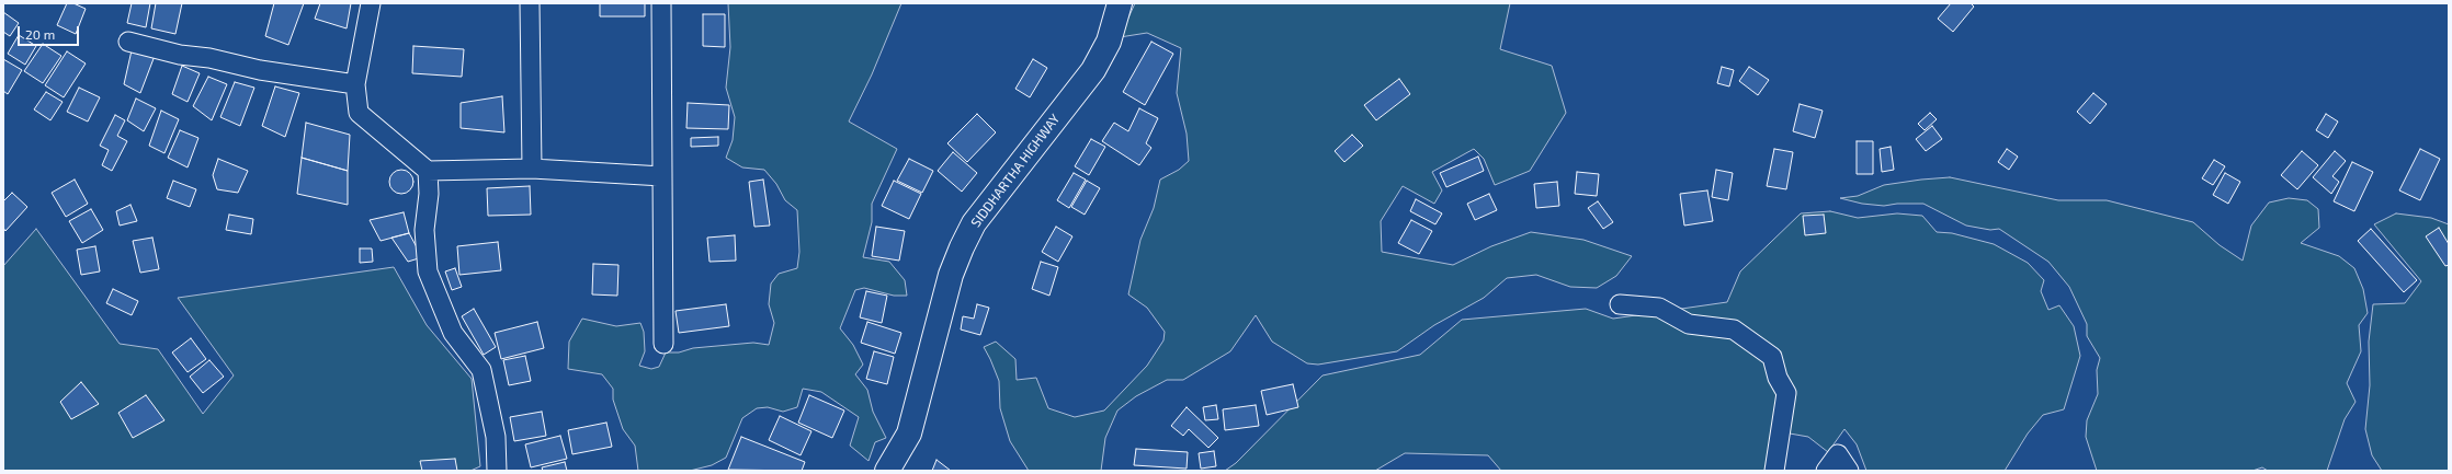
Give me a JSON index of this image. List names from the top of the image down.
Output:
{
  "streets": {
    "highway": ["SIDDHARTHA HIGHWAY"]
  },
  "scale_bar": "20 m"
}
